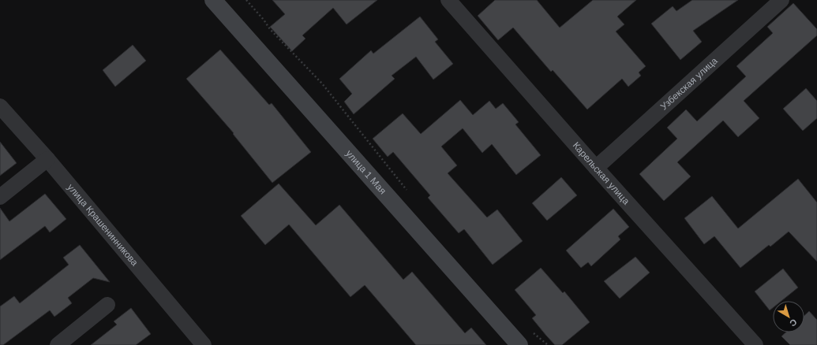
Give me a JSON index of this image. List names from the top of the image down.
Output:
{
  "streets": {
    "street": [
      "Узбекская улица",
      "улица 1 Мая",
      "Карельская улица",
      "улица Крашенинникова"
    ]
  },
  "crossings": [
    ["Узбекская улица", "Карельская улица"]
  ],
  "north": "bottom right"
}
